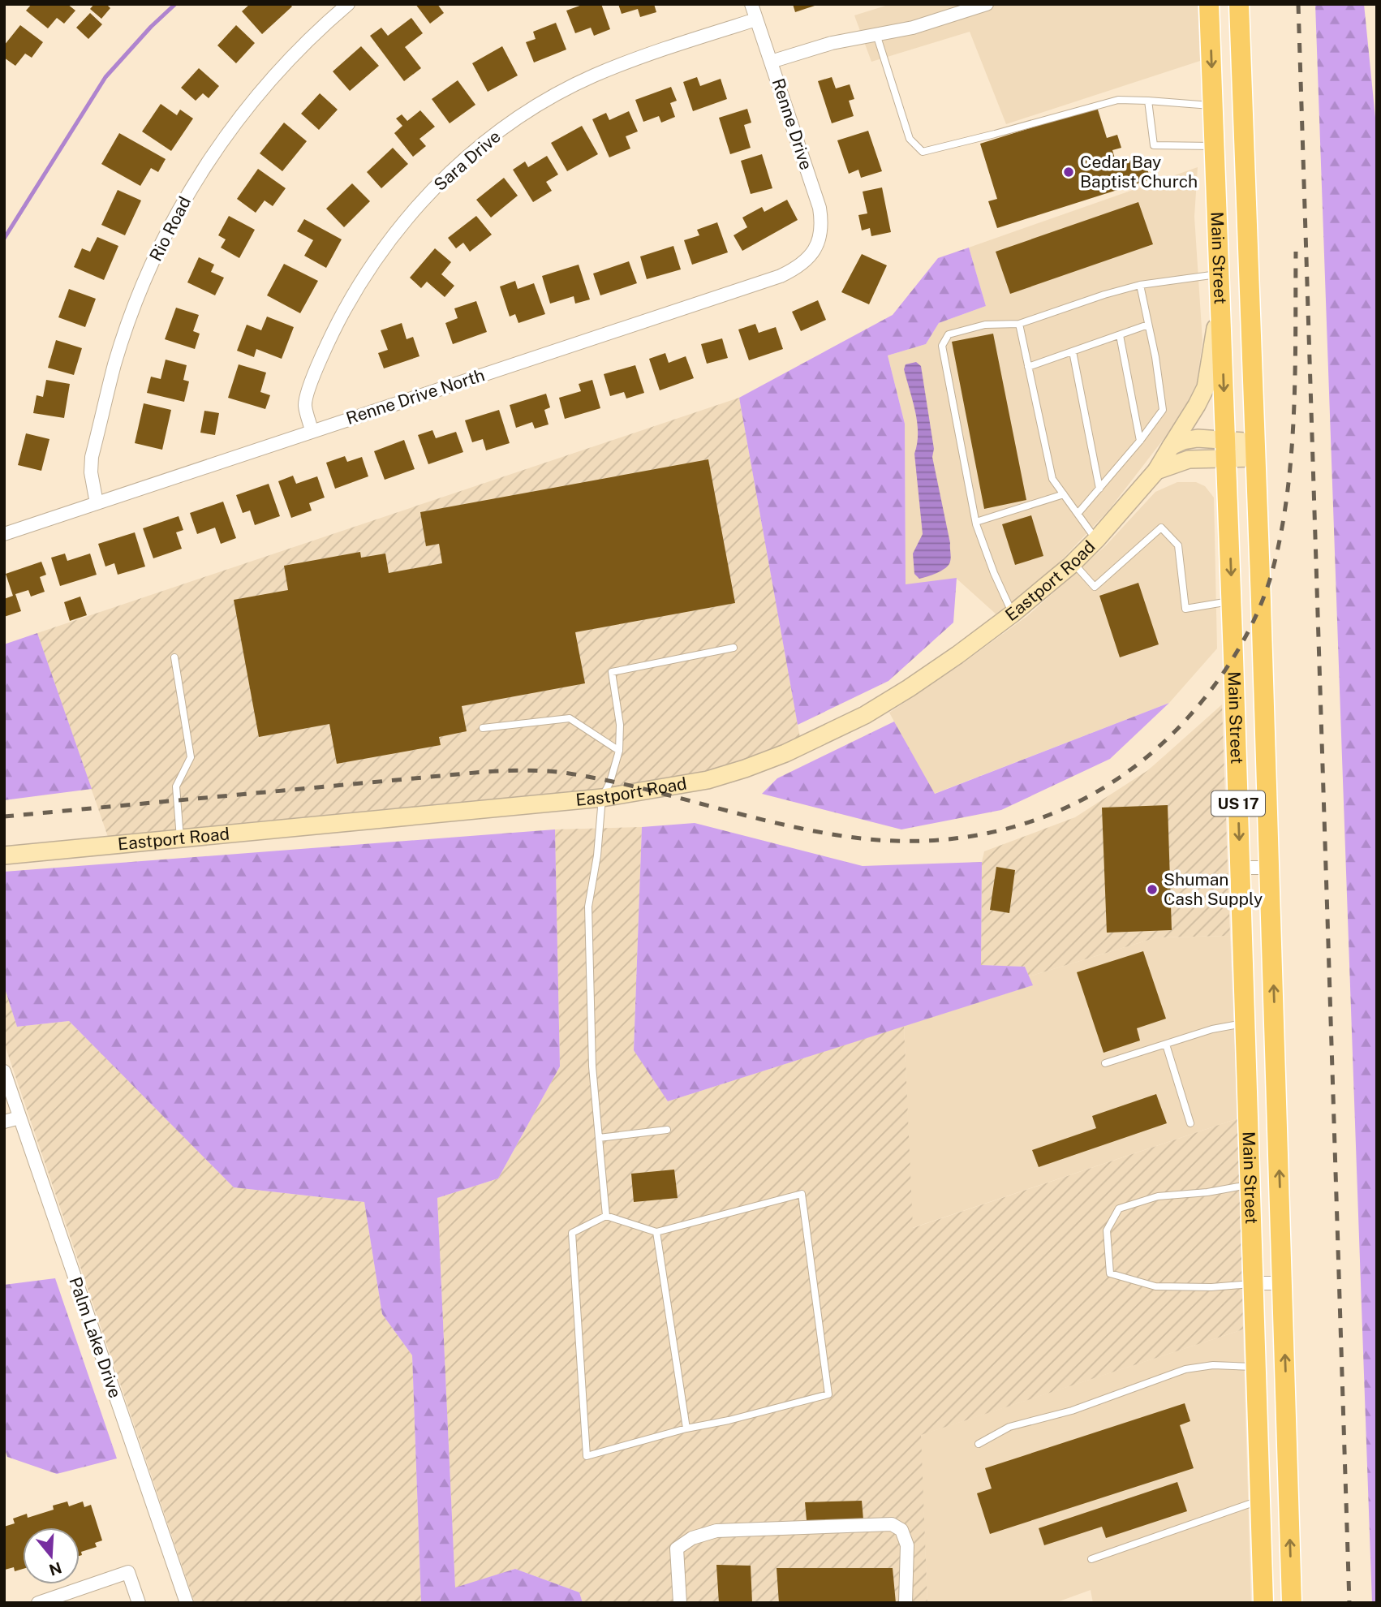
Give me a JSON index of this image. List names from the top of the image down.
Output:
{
  "streets": {
    "main road": ["Main Street", "US 17"],
    "street": [
      "Renne Drive",
      "Sara Drive",
      "Rio Road",
      "Renne Drive North",
      "Eastport Road",
      "Palm Lake Drive"
    ]
  },
  "crossings": [
    ["Renne Drive", "Sara Drive"],
    ["Renne Drive", "Renne Drive North"],
    ["Sara Drive", "Renne Drive North"],
    ["Rio Road", "Renne Drive North"],
    ["Main Street", "Eastport Road"]
  ],
  "places": ["Cedar Bay Baptist Church", "Shuman Cash Supply"],
  "north": "bottom"
}
